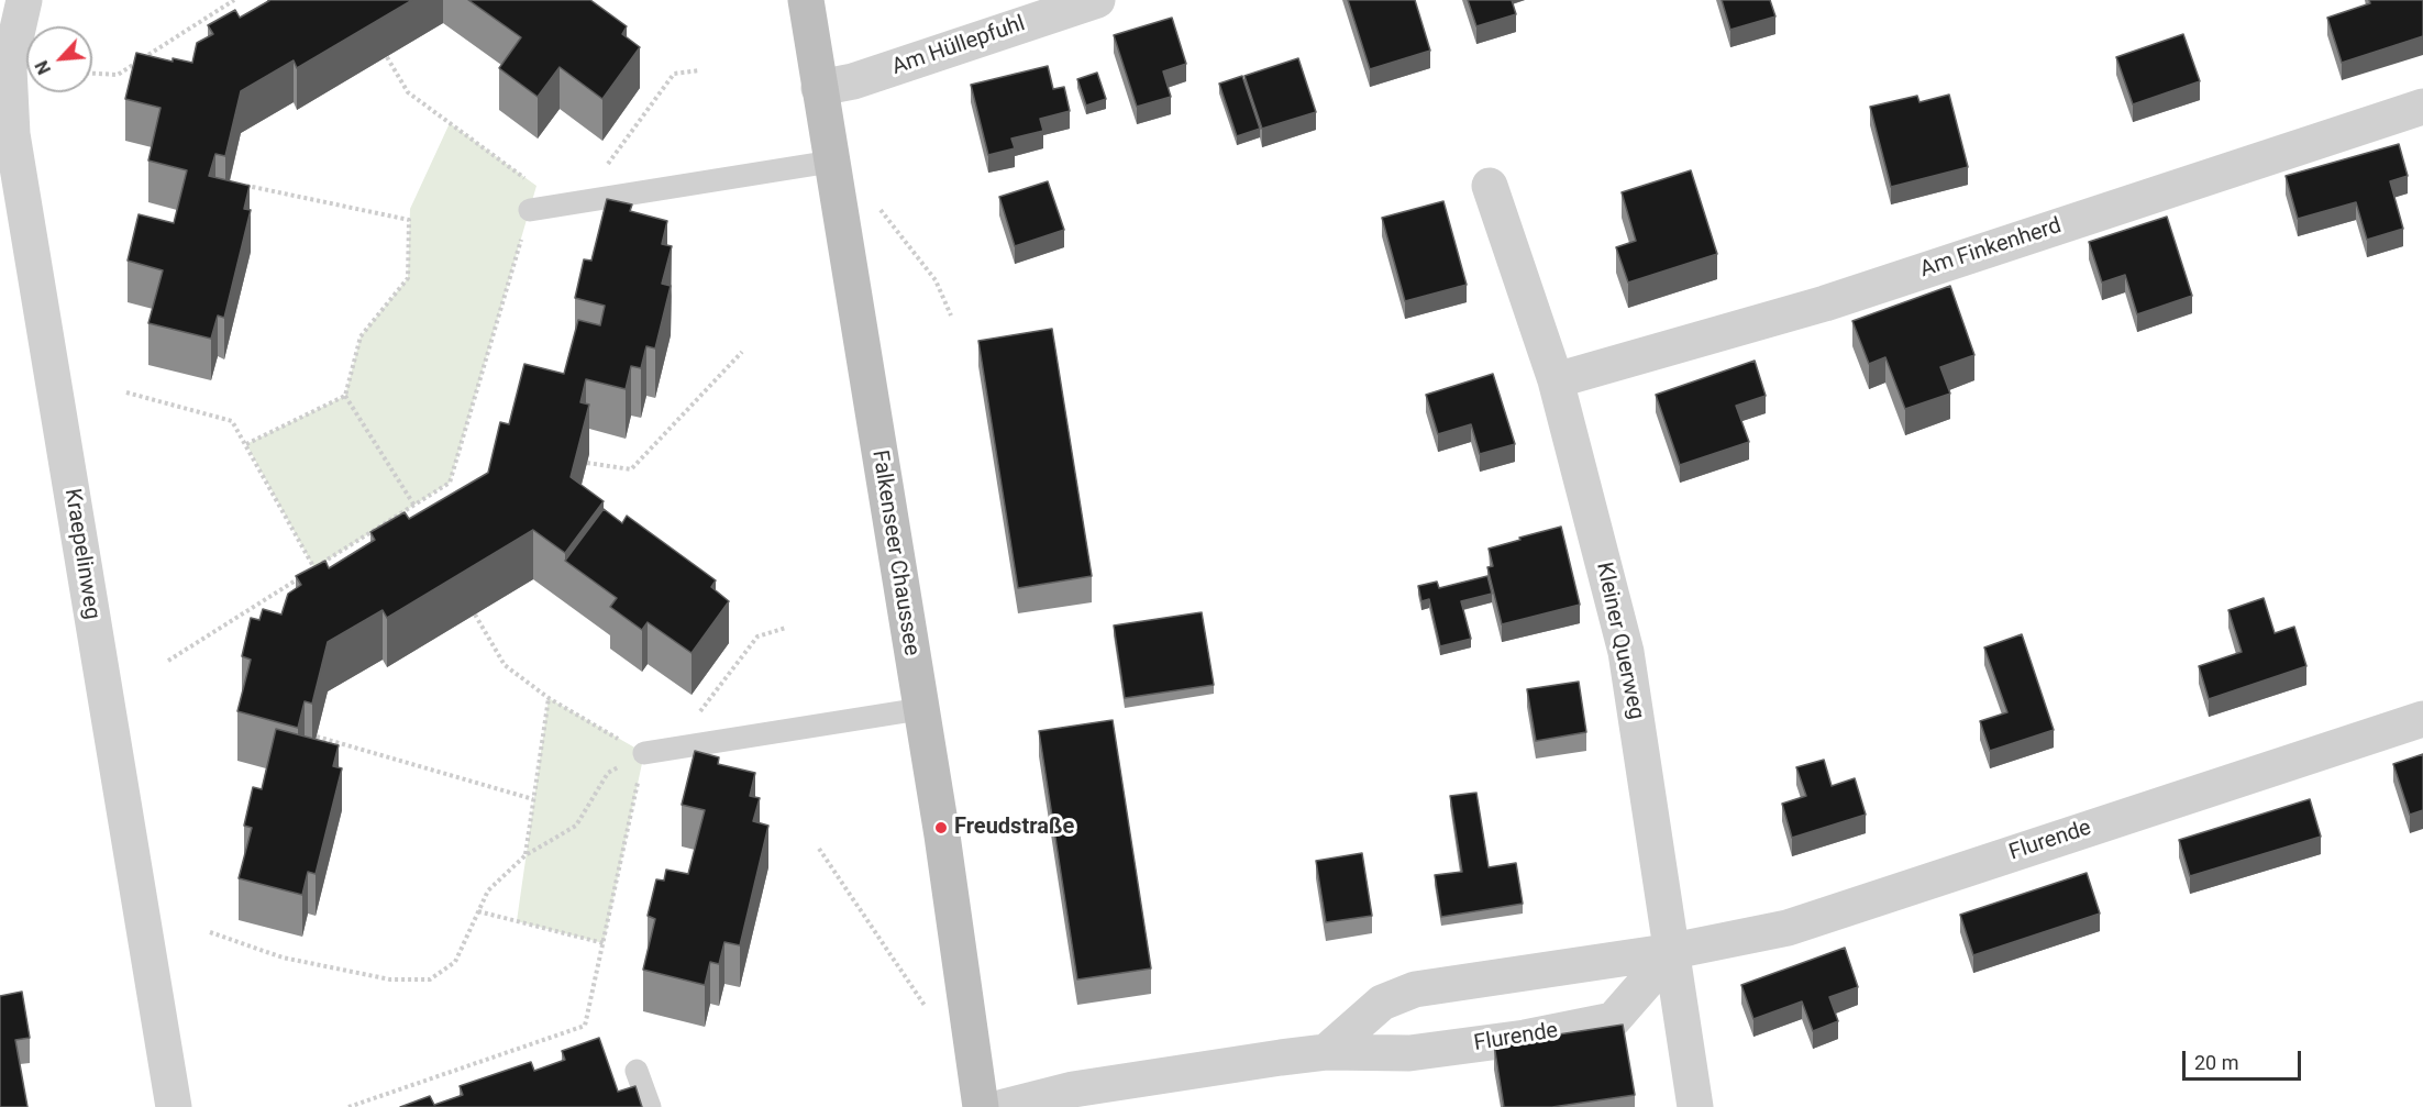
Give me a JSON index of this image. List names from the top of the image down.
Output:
{
  "streets": {
    "main road": ["Falkenseer Chaussee"],
    "street": [
      "Am Hüllepfuhl",
      "Am Finkenherd",
      "Kraepelinweg",
      "Kleiner Querweg",
      "Flurende"
    ]
  },
  "crossings": [
    ["Am Hüllepfuhl", "Falkenseer Chaussee"],
    ["Am Finkenherd", "Kleiner Querweg"],
    ["Kleiner Querweg", "Flurende"]
  ],
  "places": ["Freudstraße"],
  "scale_bar": "20 m",
  "north": "bottom left"
}
